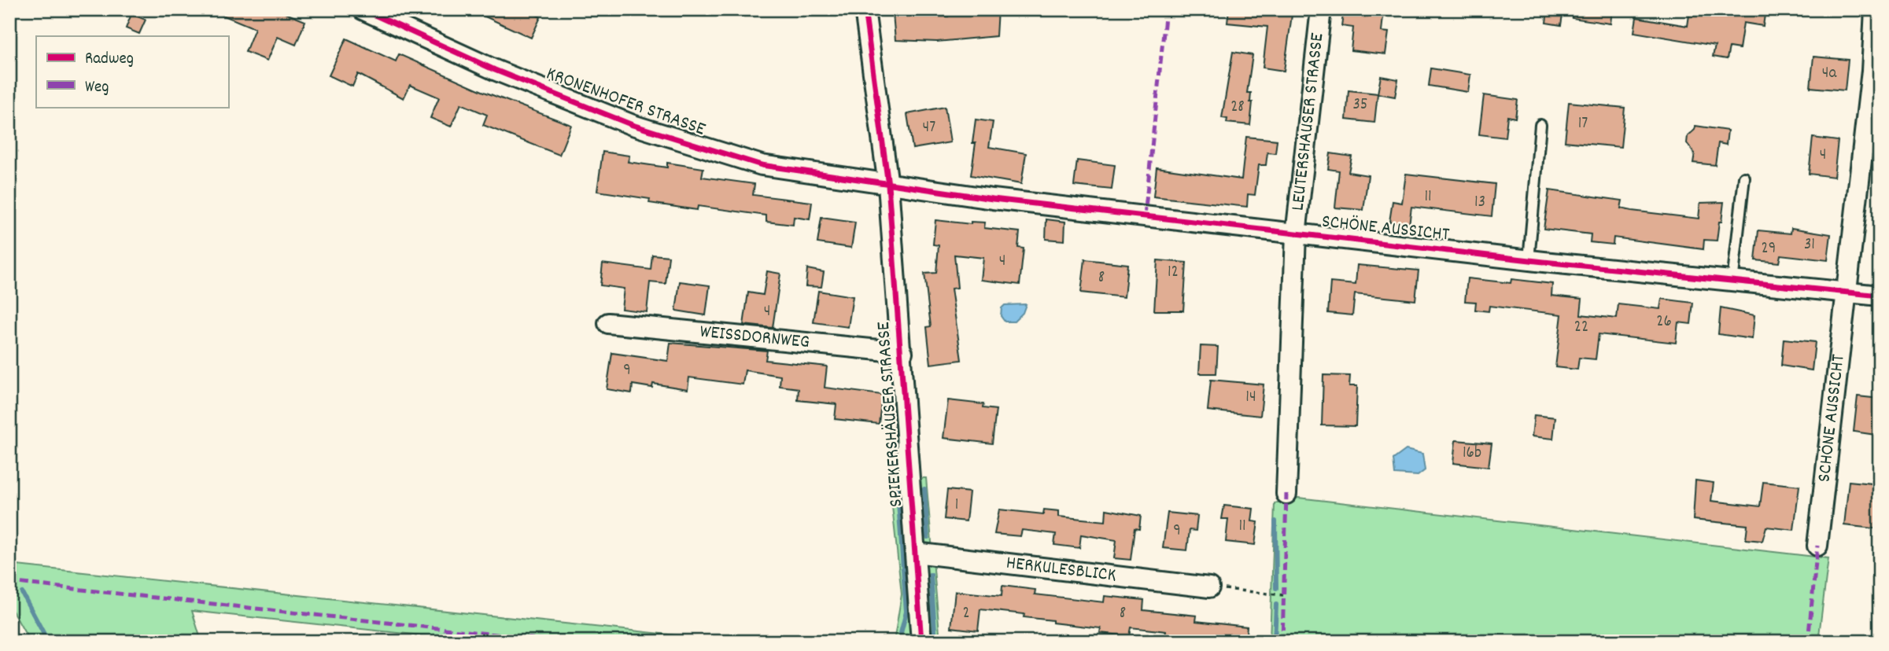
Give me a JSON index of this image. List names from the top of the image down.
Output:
{
  "streets": {
    "street": [
      "KRONENHOFER STRASSE",
      "LEUTERSHÄUSER STRASSE",
      "SCHÖNE AUSSICHT",
      "WEISSDORNWEG",
      "SPIEKERSHÄUSER STRASSE",
      "HERKULESBLICK"
    ]
  },
  "crossings": [
    ["KRONENHOFER STRASSE", "SCHÖNE AUSSICHT"],
    ["KRONENHOFER STRASSE", "SPIEKERSHÄUSER STRASSE"],
    ["LEUTERSHÄUSER STRASSE", "SCHÖNE AUSSICHT"],
    ["SCHÖNE AUSSICHT", "SPIEKERSHÄUSER STRASSE"],
    ["WEISSDORNWEG", "SPIEKERSHÄUSER STRASSE"],
    ["SPIEKERSHÄUSER STRASSE", "HERKULESBLICK"]
  ],
  "house_numbers": [
    "4a",
    "35",
    "28",
    "17",
    "47",
    "4",
    "11",
    "13",
    "31",
    "29",
    "4",
    "12",
    "8",
    "4",
    "26",
    "22",
    "9",
    "14",
    "16b",
    "1",
    "11",
    "9",
    "2",
    "8"
  ],
  "legend": ["Radweg", "Weg"]
}
